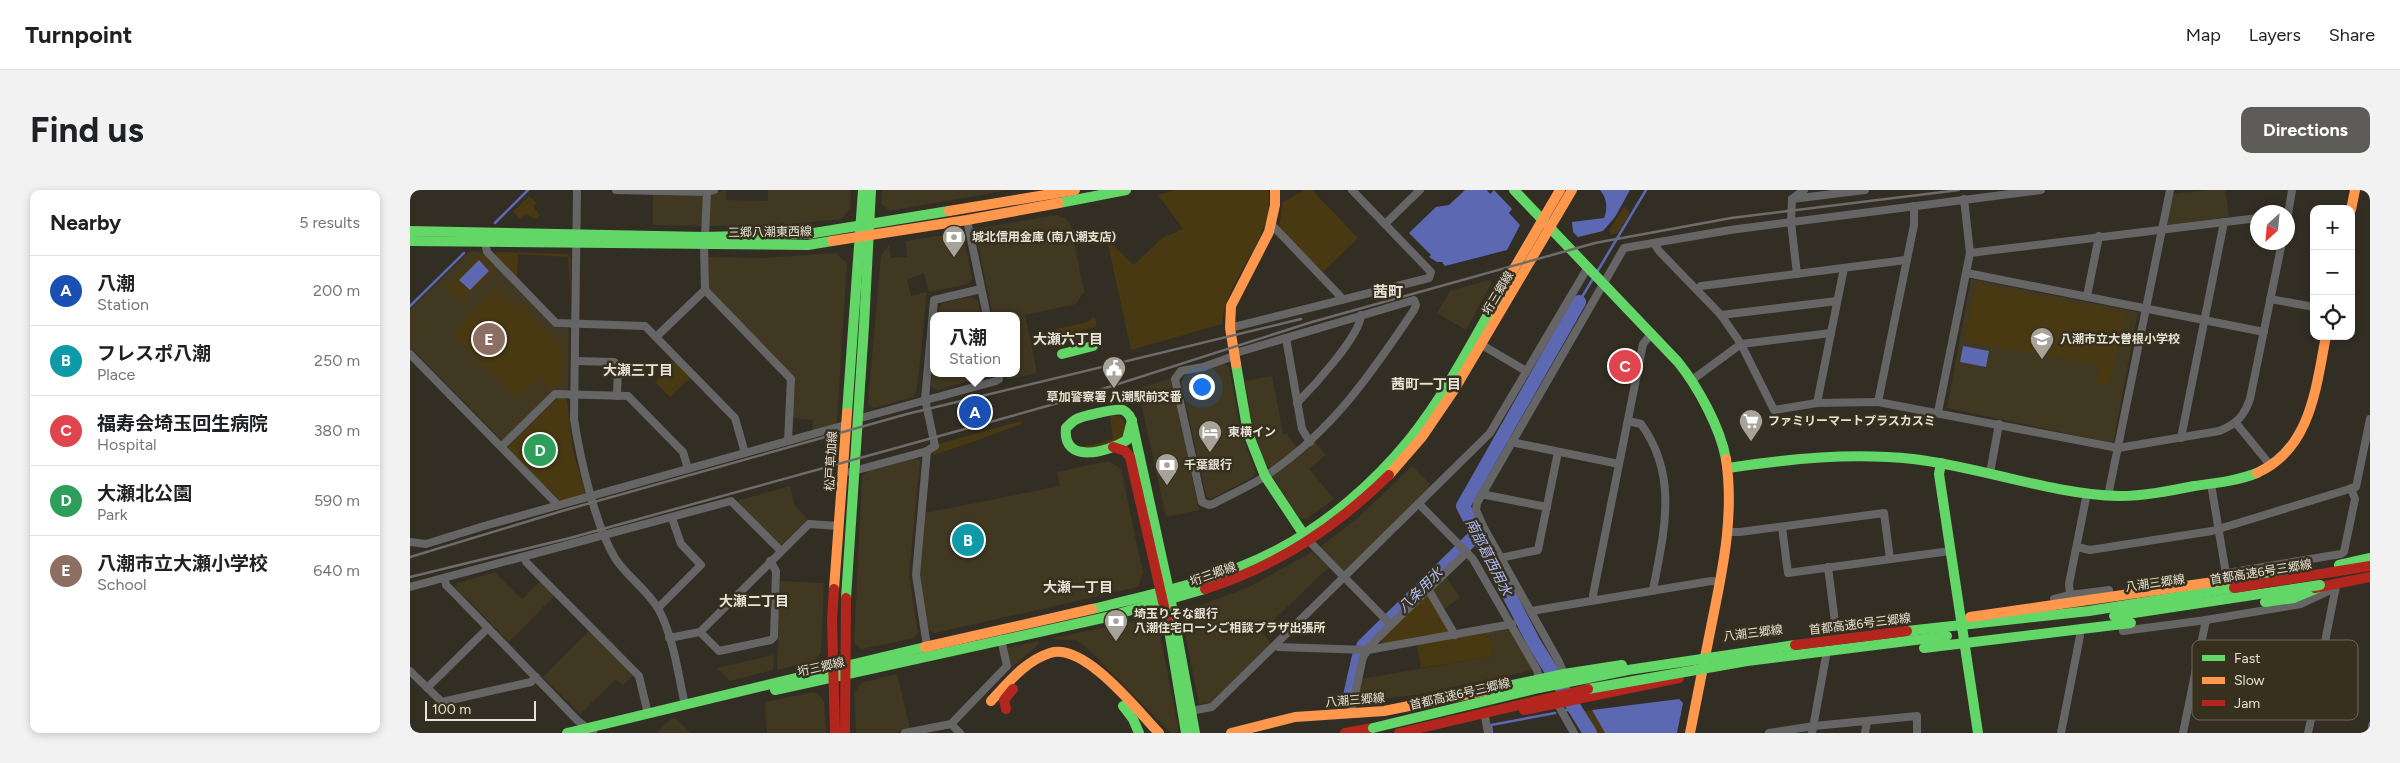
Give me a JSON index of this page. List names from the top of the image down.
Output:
{
  "streets": {
    "main road": [
      "三郷八潮東西線",
      "垳三郷線",
      "松戸草加線",
      "首都高速6号三郷線",
      "八潮三郷線"
    ]
  },
  "crossings": [
    ["三郷八潮東西線", "松戸草加線"],
    ["垳三郷線", "松戸草加線"]
  ],
  "districts": [
    "茜町",
    "大瀬六丁目",
    "大瀬三丁目",
    "茜町一丁目",
    "大瀬一丁目",
    "大瀬二丁目"
  ],
  "water": ["南部葛西用水", "八条用水"],
  "places": {
    "bank": ["城北信用金庫 (南八潮支店)", "千葉銀行", "埼玉りそな銀行 八潮住宅ローンご相談プラザ出張所"],
    "school or university": ["八潮市立大曽根小学校"],
    "public building": ["草加警察署 八潮駅前交番"],
    "supermarket": ["ファミリーマートプラスカスミ"],
    "hotel": ["東横イン"]
  },
  "legend": ["Fast", "Slow", "Jam"],
  "scale_bar": "100 m",
  "north": "bottom left",
  "page": {
    "header": "Turnpoint",
    "nav": ["Map", "Layers", "Share"],
    "buttons": "Directions",
    "title": "Find us",
    "heading": ["Nearby", "5 results"],
    "map_buttons": ["+", "−"],
    "list": [
      {
        "mark": "A",
        "name": "八潮",
        "note": "Station",
        "value": "200 m"
      },
      {
        "mark": "B",
        "name": "フレスポ八潮",
        "note": "Place",
        "value": "250 m"
      },
      {
        "mark": "C",
        "name": "福寿会埼玉回生病院",
        "note": "Hospital",
        "value": "380 m"
      },
      {
        "mark": "D",
        "name": "大瀬北公園",
        "note": "Park",
        "value": "590 m"
      },
      {
        "mark": "E",
        "name": "八潮市立大瀬小学校",
        "note": "School",
        "value": "640 m"
      }
    ],
    "popup": ["八潮", "Station"],
    "pins": [
      "E",
      "C",
      "A",
      "D",
      "B"
    ],
    "scale": "100 m"
  }
}
